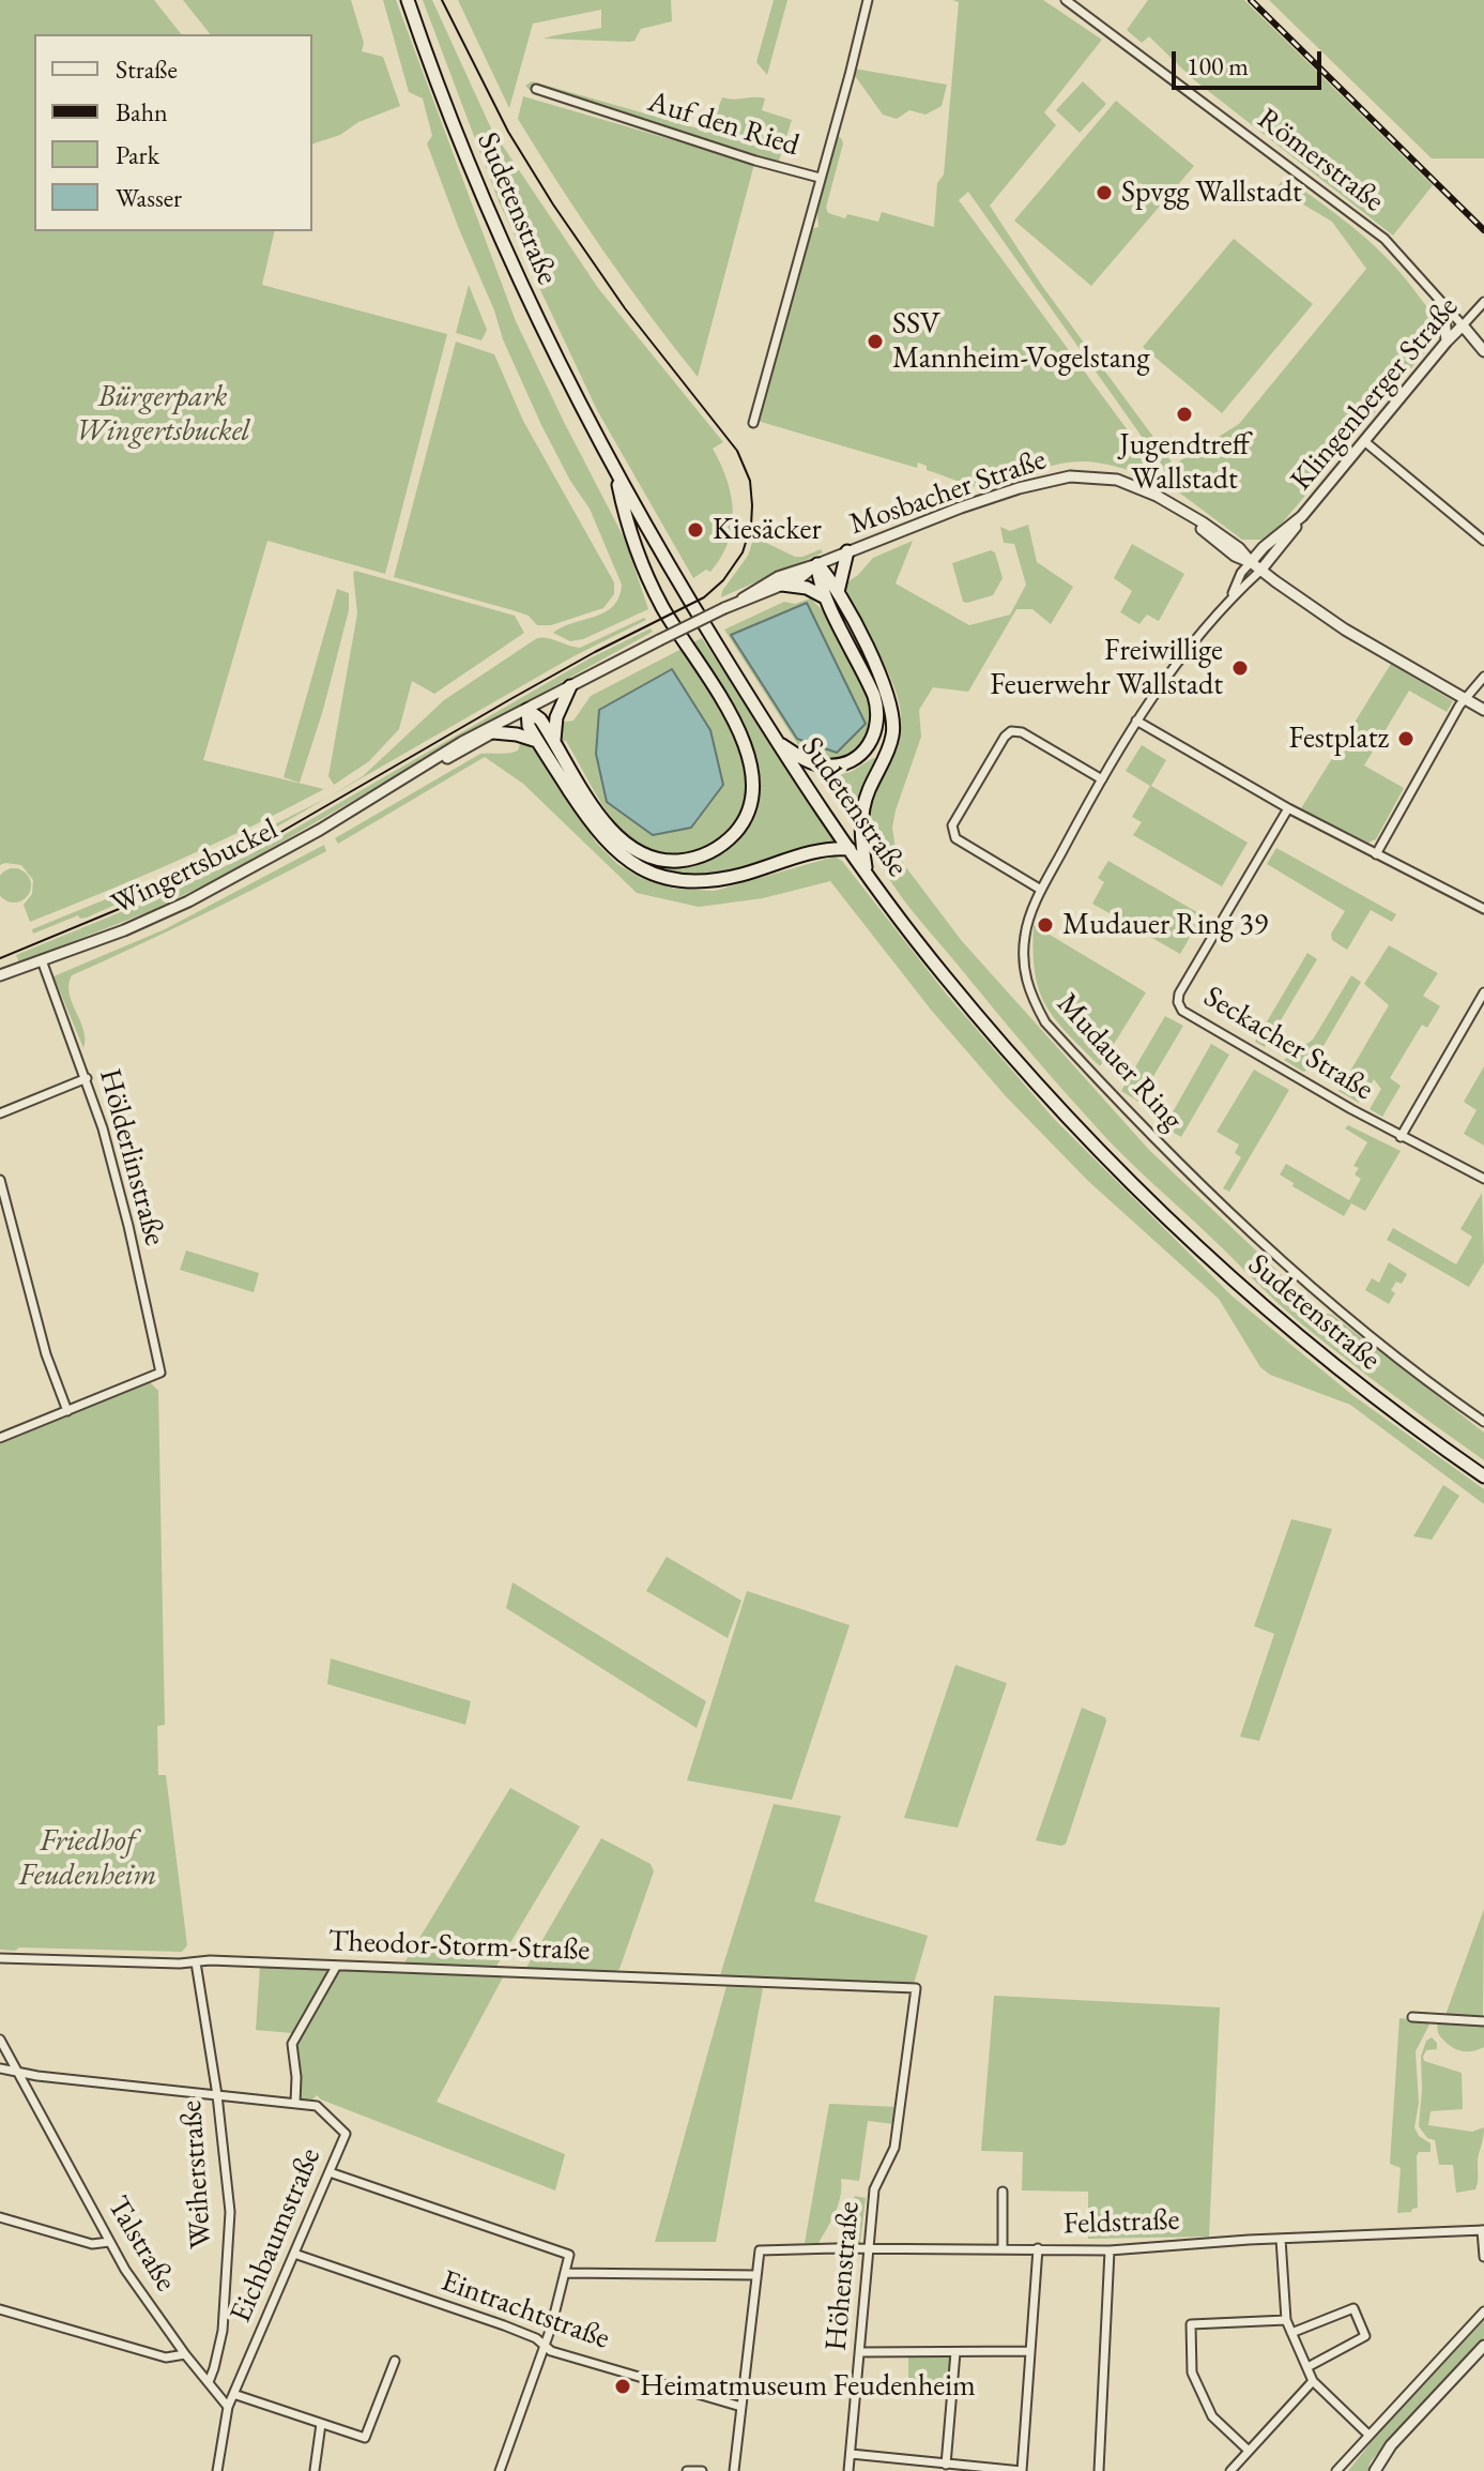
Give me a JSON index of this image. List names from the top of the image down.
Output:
{
  "streets": {
    "main road": ["Sudetenstraße"],
    "street": [
      "Auf den Ried",
      "Römerstraße",
      "Klingenberger Straße",
      "Mosbacher Straße",
      "Wingertsbuckel",
      "Seckacher Straße",
      "Mudauer Ring",
      "Hölderlinstraße",
      "Theodor-Storm-Straße",
      "Weiherstraße",
      "Feldstraße",
      "Eichbaumstraße",
      "Talstraße",
      "Höhenstraße",
      "Eintrachtstraße"
    ]
  },
  "crossings": [
    ["Römerstraße", "Klingenberger Straße"],
    ["Klingenberger Straße", "Mosbacher Straße"],
    ["Klingenberger Straße", "Mudauer Ring"],
    ["Mosbacher Straße", "Wingertsbuckel"],
    ["Mosbacher Straße", "Mudauer Ring"],
    ["Wingertsbuckel", "Hölderlinstraße"],
    ["Theodor-Storm-Straße", "Weiherstraße"],
    ["Theodor-Storm-Straße", "Eichbaumstraße"],
    ["Theodor-Storm-Straße", "Höhenstraße"],
    ["Weiherstraße", "Talstraße"],
    ["Feldstraße", "Höhenstraße"],
    ["Eichbaumstraße", "Talstraße"],
    ["Eichbaumstraße", "Eintrachtstraße"]
  ],
  "parks": ["Bürgerpark Wingertsbuckel", "Friedhof Feudenheim"],
  "places": [
    "Spvgg Wallstadt",
    "SSV Mannheim-Vogelstang",
    "Jugendtreff Wallstadt",
    "Kiesäcker",
    "Freiwillige Feuerwehr Wallstadt",
    "Festplatz",
    "Mudauer Ring 39",
    "Heimatmuseum Feudenheim"
  ],
  "legend": [
    "Straße",
    "Bahn",
    "Park",
    "Wasser"
  ],
  "scale_bar": "100 m"
}
